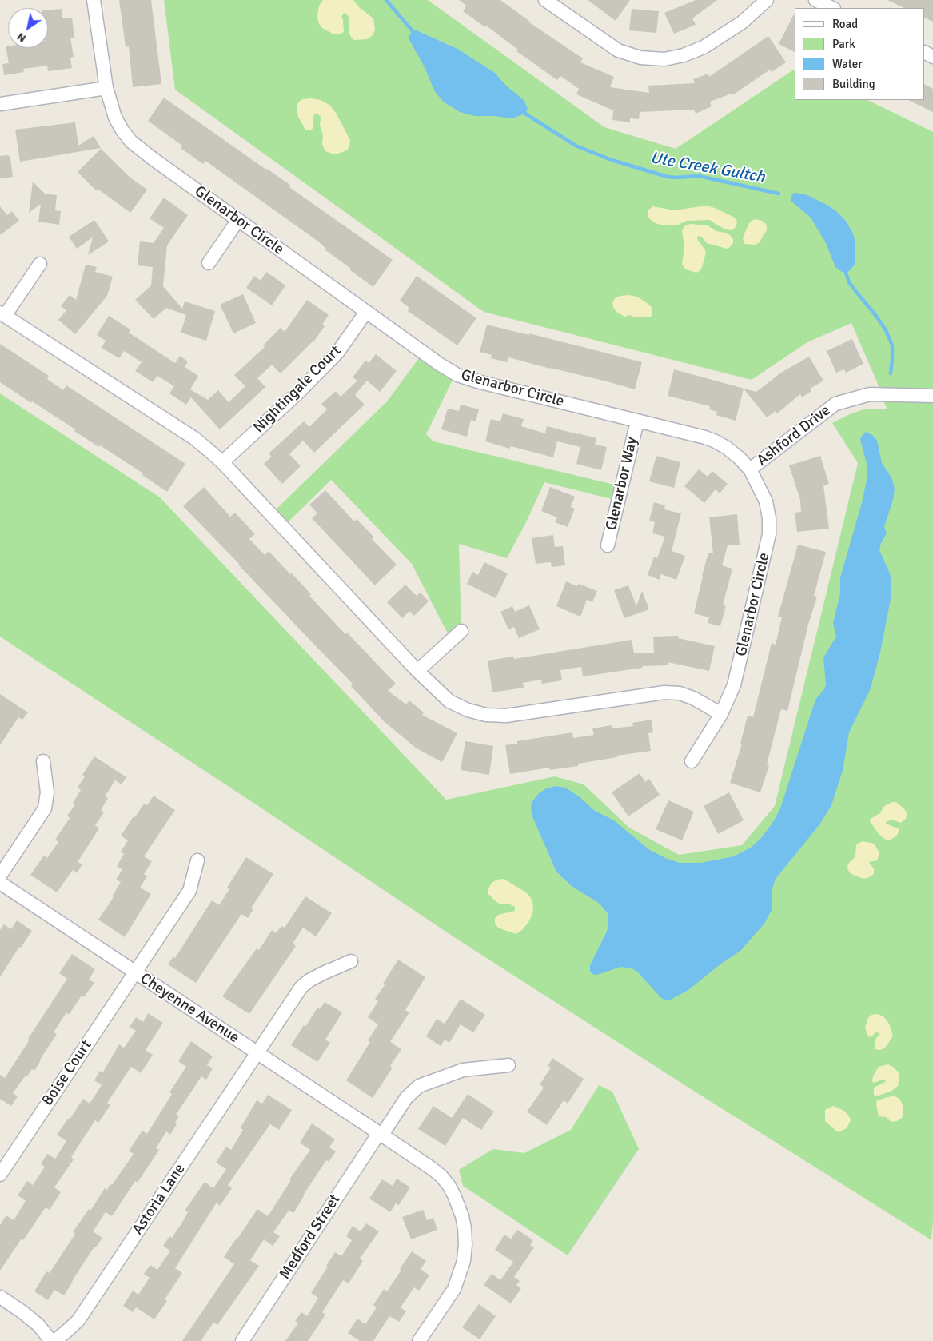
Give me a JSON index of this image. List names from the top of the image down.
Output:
{
  "streets": {
    "street": [
      "Glenarbor Circle",
      "Nightingale Court",
      "Ashford Drive",
      "Glenarbor Way",
      "Cheyenne Avenue",
      "Boise Court",
      "Astoria Lane",
      "Medford Street"
    ]
  },
  "crossings": [
    ["Glenarbor Circle", "Nightingale Court"],
    ["Glenarbor Circle", "Ashford Drive"],
    ["Glenarbor Circle", "Glenarbor Way"],
    ["Cheyenne Avenue", "Boise Court"],
    ["Cheyenne Avenue", "Astoria Lane"],
    ["Cheyenne Avenue", "Medford Street"]
  ],
  "water": ["Ute Creek Gultch"],
  "legend": [
    "Road",
    "Park",
    "Water",
    "Building"
  ],
  "north": "bottom left"
}
